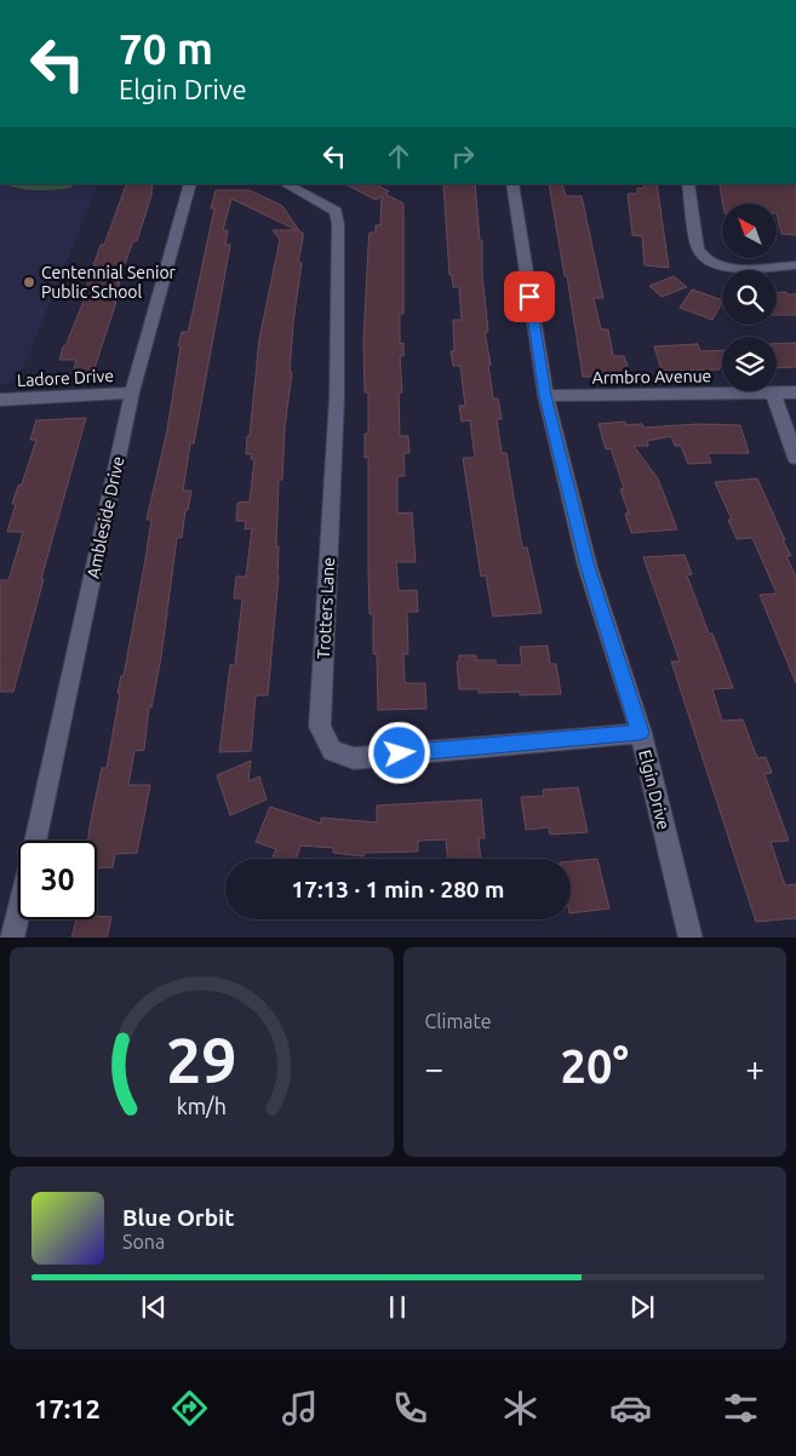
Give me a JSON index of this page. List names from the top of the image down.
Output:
{
  "streets": {
    "street": [
      "Armbro Avenue",
      "Ladore Drive",
      "Ambleside Drive",
      "Trotters Lane",
      "Elgin Drive"
    ]
  },
  "crossings": [
    ["Armbro Avenue", "Elgin Drive"],
    ["Ladore Drive", "Ambleside Drive"],
    ["Trotters Lane", "Elgin Drive"]
  ],
  "places": ["Centennial Senior Public School"],
  "north": "top left",
  "page": {
    "turn": ["70 m", "Elgin Drive"],
    "limit": "30",
    "trip": "17:13 · 1 min · 280 m",
    "tile": "Climate",
    "heat": ["−", "20°", "+"],
    "song": ["Blue Orbit", "Sona"],
    "tabs": "17:12",
    "gauge": ["29", "km/h"]
  }
}
